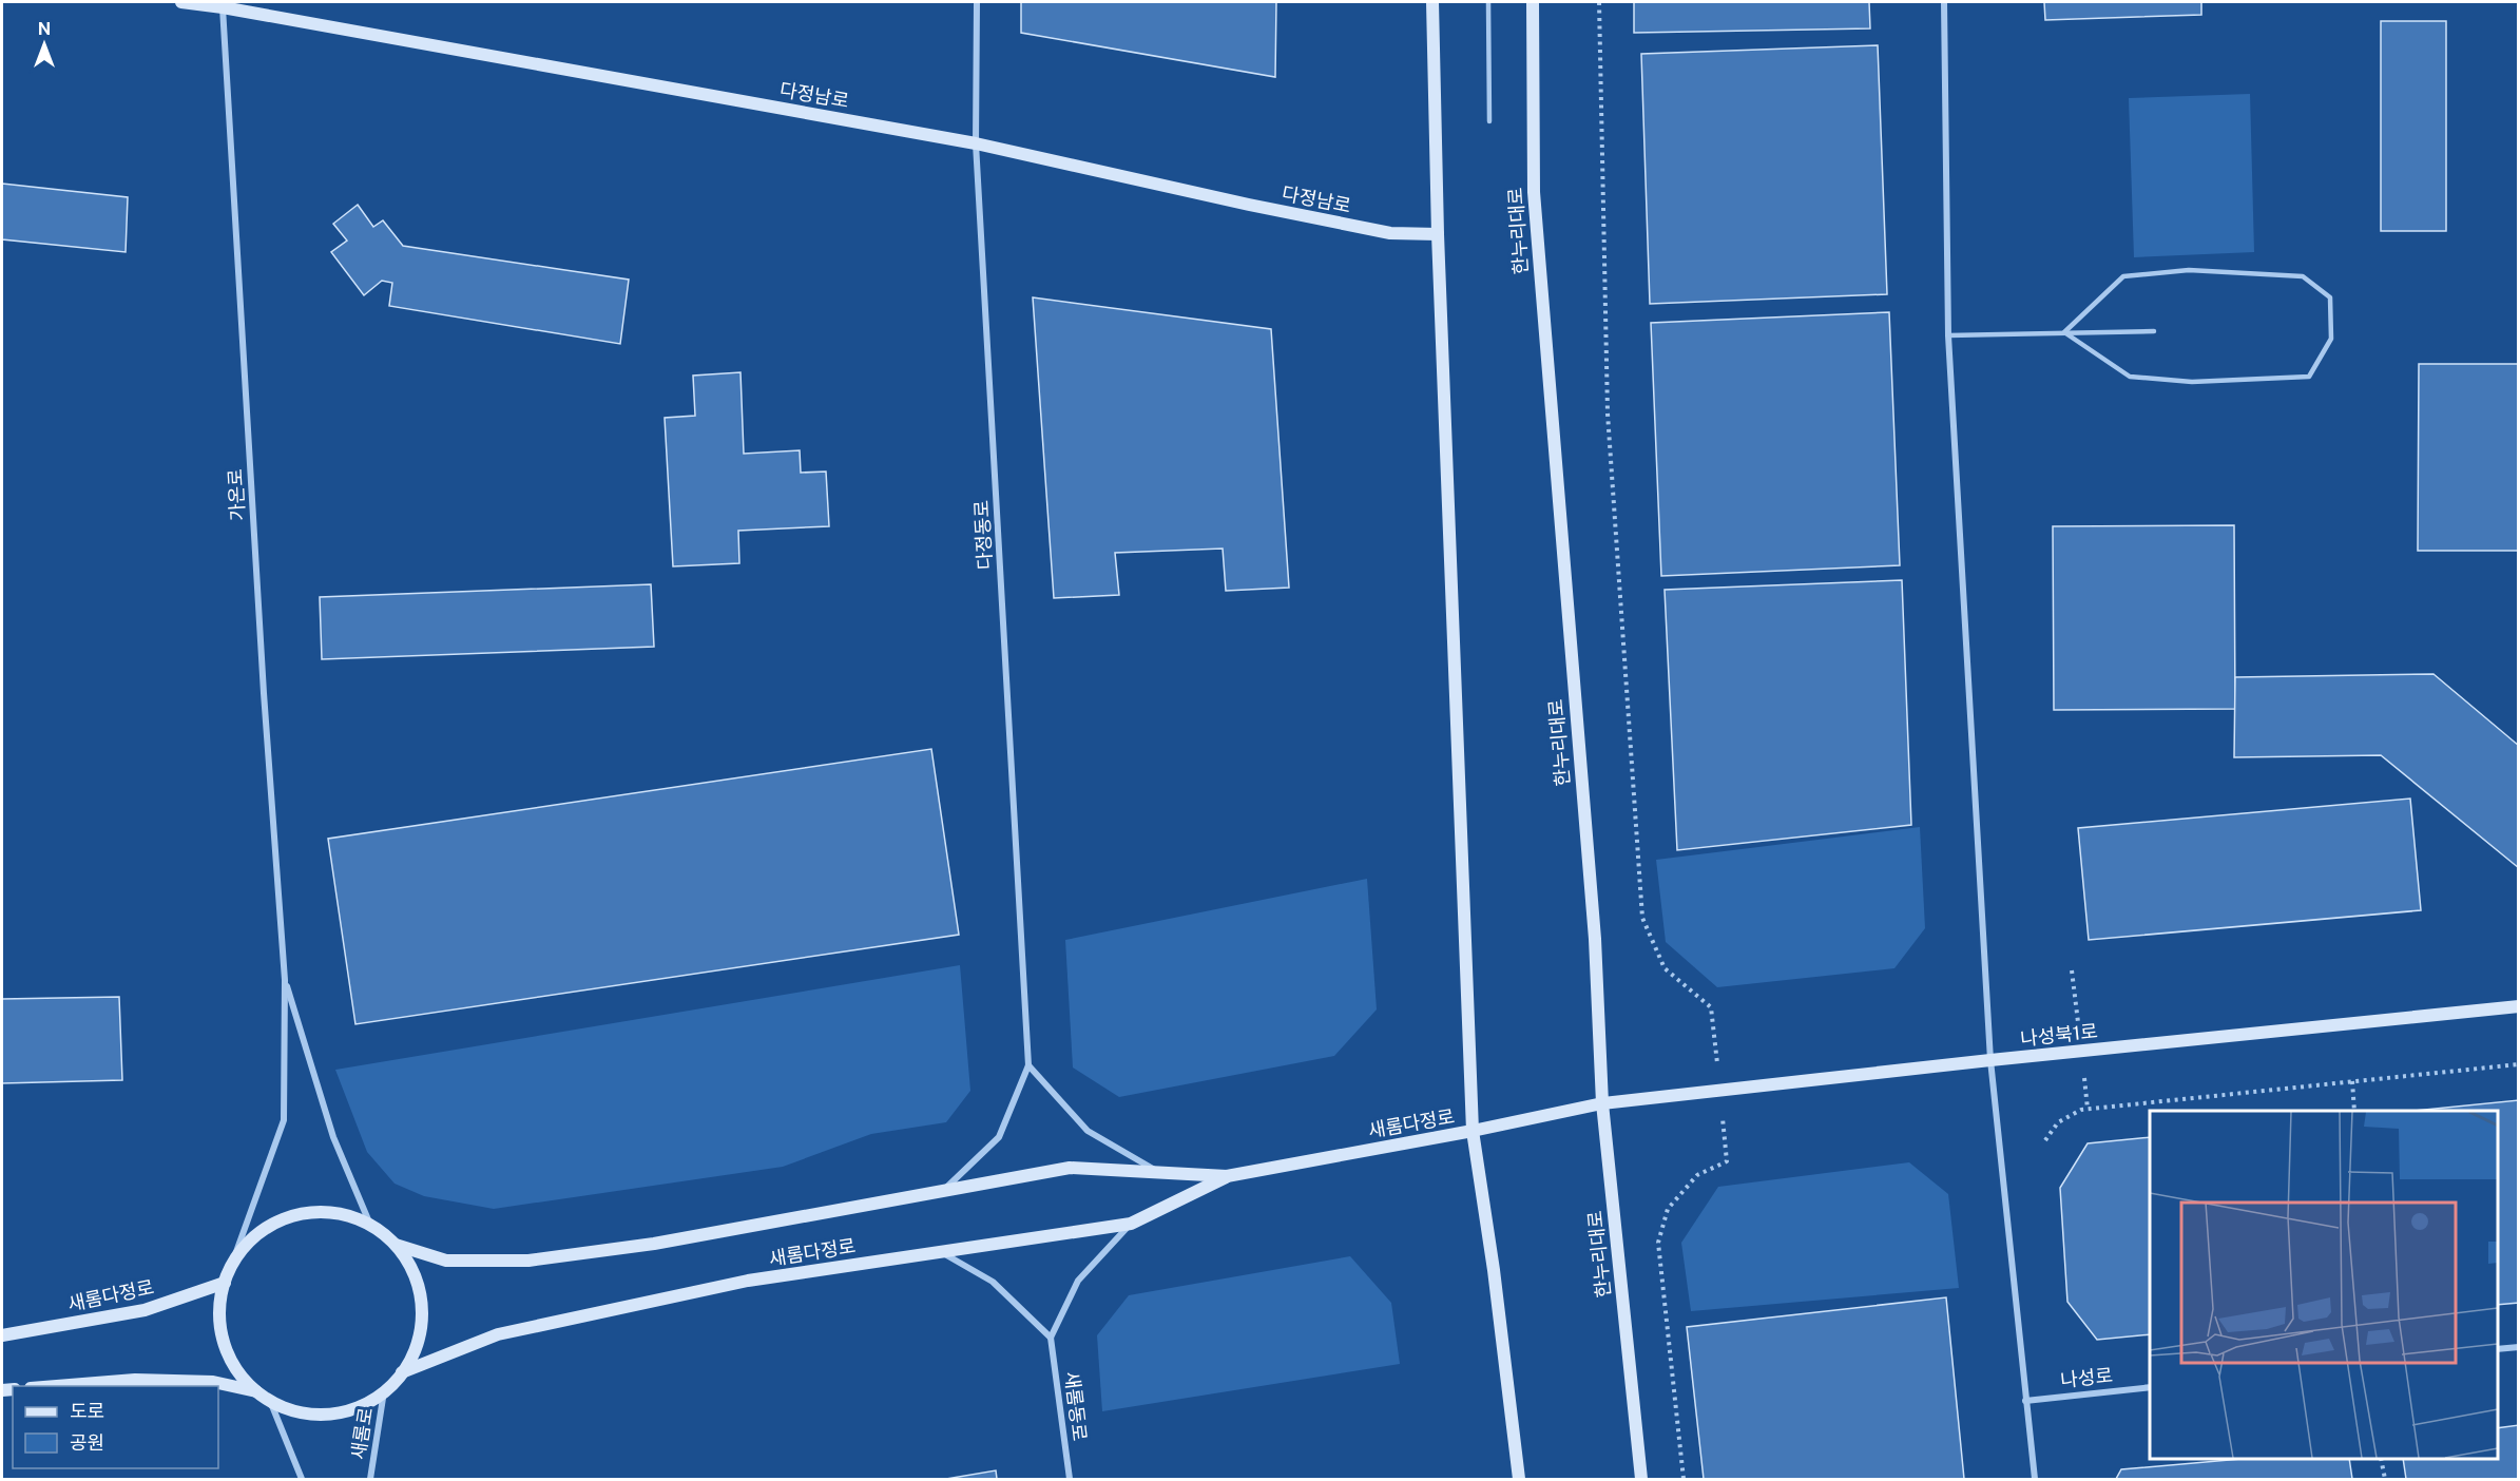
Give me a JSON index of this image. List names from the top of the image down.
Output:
{
  "streets": {
    "street": [
      "다정남로",
      "한누리대로",
      "가온로",
      "다정동로",
      "나성북1로",
      "새롬다정로",
      "나성로",
      "새롬동로",
      "새롬로"
    ]
  },
  "crossings": [
    ["다정남로", "가온로"],
    ["다정남로", "다정동로"],
    ["한누리대로", "나성북1로"],
    ["한누리대로", "새롬다정로"],
    ["나성북1로", "새롬다정로"],
    ["새롬다정로", "새롬로"]
  ],
  "legend": ["도로", "공원"],
  "north": "top"
}
